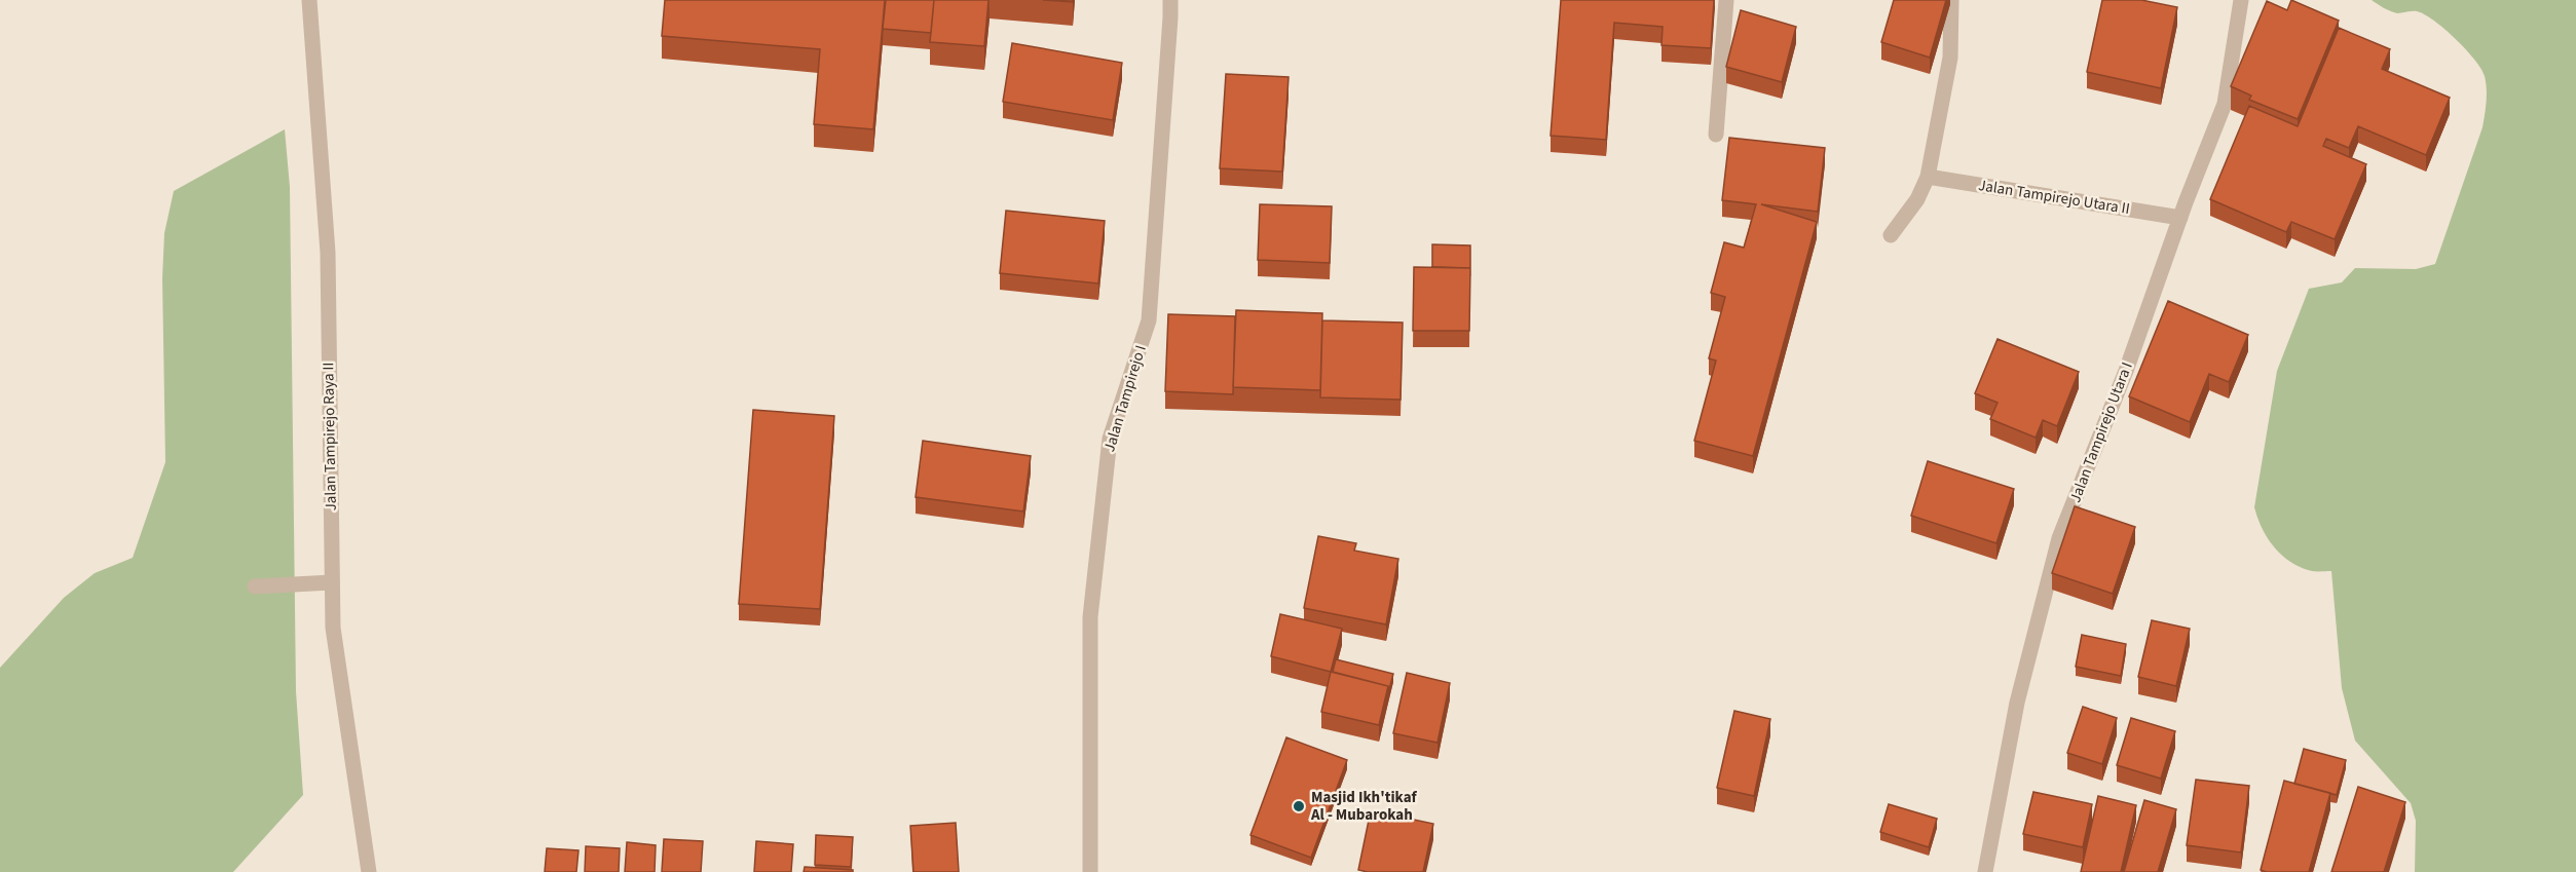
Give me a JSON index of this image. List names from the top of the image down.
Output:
{
  "streets": {
    "street": [
      "Jalan Tampirejo Utara II",
      "Jalan Tampirejo I",
      "Jalan Tampirejo Utara I",
      "Jalan Tampirejo Raya II"
    ]
  },
  "crossings": [
    ["Jalan Tampirejo Utara II", "Jalan Tampirejo Utara I"]
  ],
  "places": ["Masjid Ikh'tikaf Al - Mubarokah"]
}
